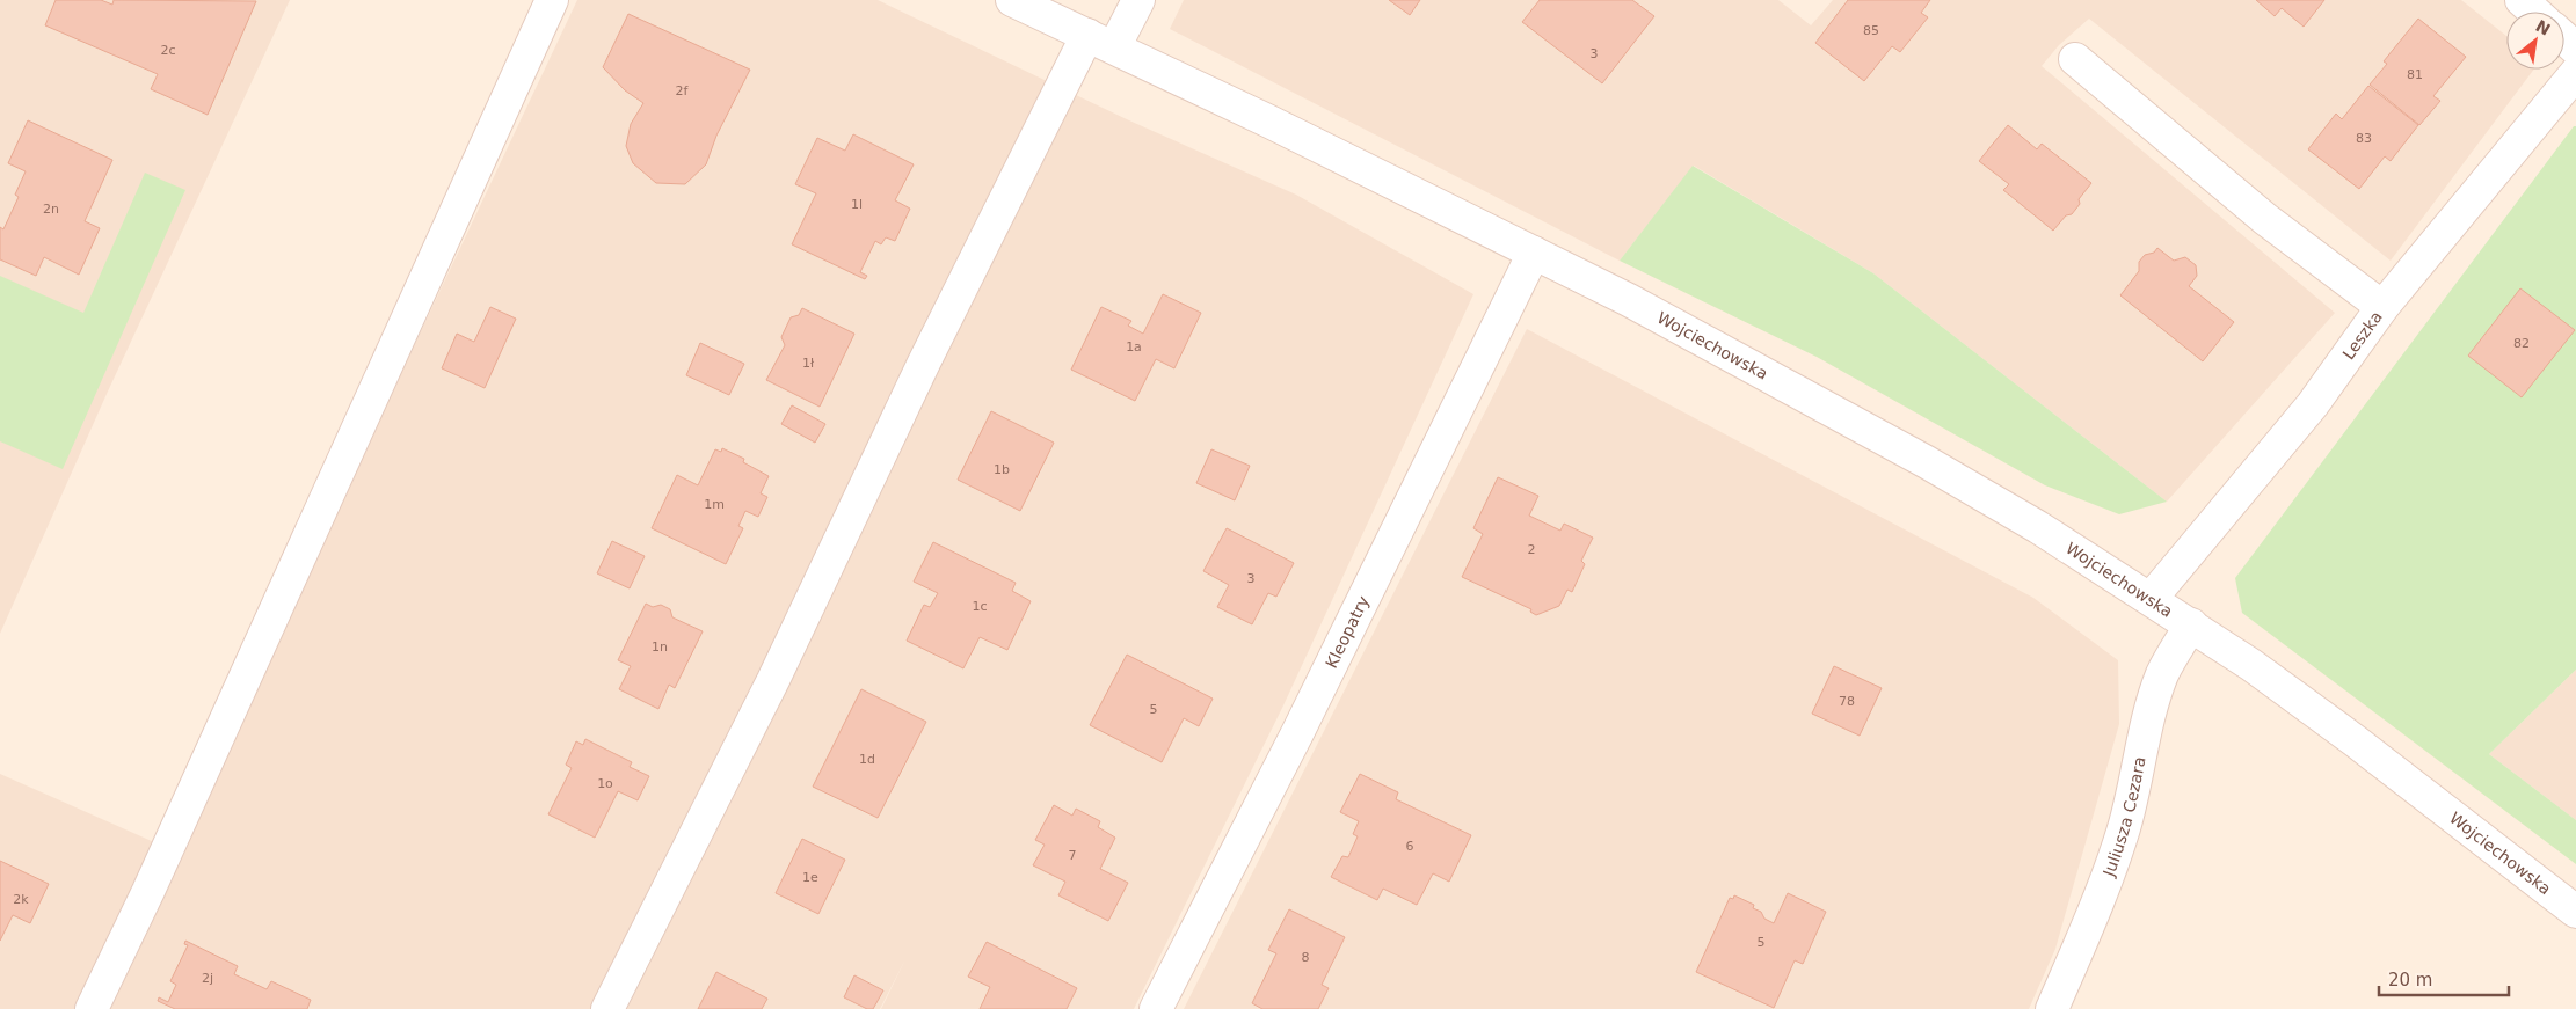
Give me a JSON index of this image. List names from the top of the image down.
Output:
{
  "streets": {
    "street": [
      "Leszka",
      "Wojciechowska",
      "Kleopatry",
      "Juliusza Cezara"
    ]
  },
  "crossings": [
    ["Leszka", "Wojciechowska"],
    ["Wojciechowska", "Kleopatry"],
    ["Wojciechowska", "Juliusza Cezara"]
  ],
  "house_numbers": [
    "85",
    "2c",
    "3",
    "81",
    "2f",
    "83",
    "1l",
    "2n",
    "82",
    "1a",
    "1ł",
    "1b",
    "1m",
    "2",
    "3",
    "1c",
    "1n",
    "78",
    "5",
    "1d",
    "1o",
    "6",
    "7",
    "1e",
    "2k",
    "5",
    "8",
    "2j"
  ],
  "scale_bar": "20 m",
  "north": "top right"
}
